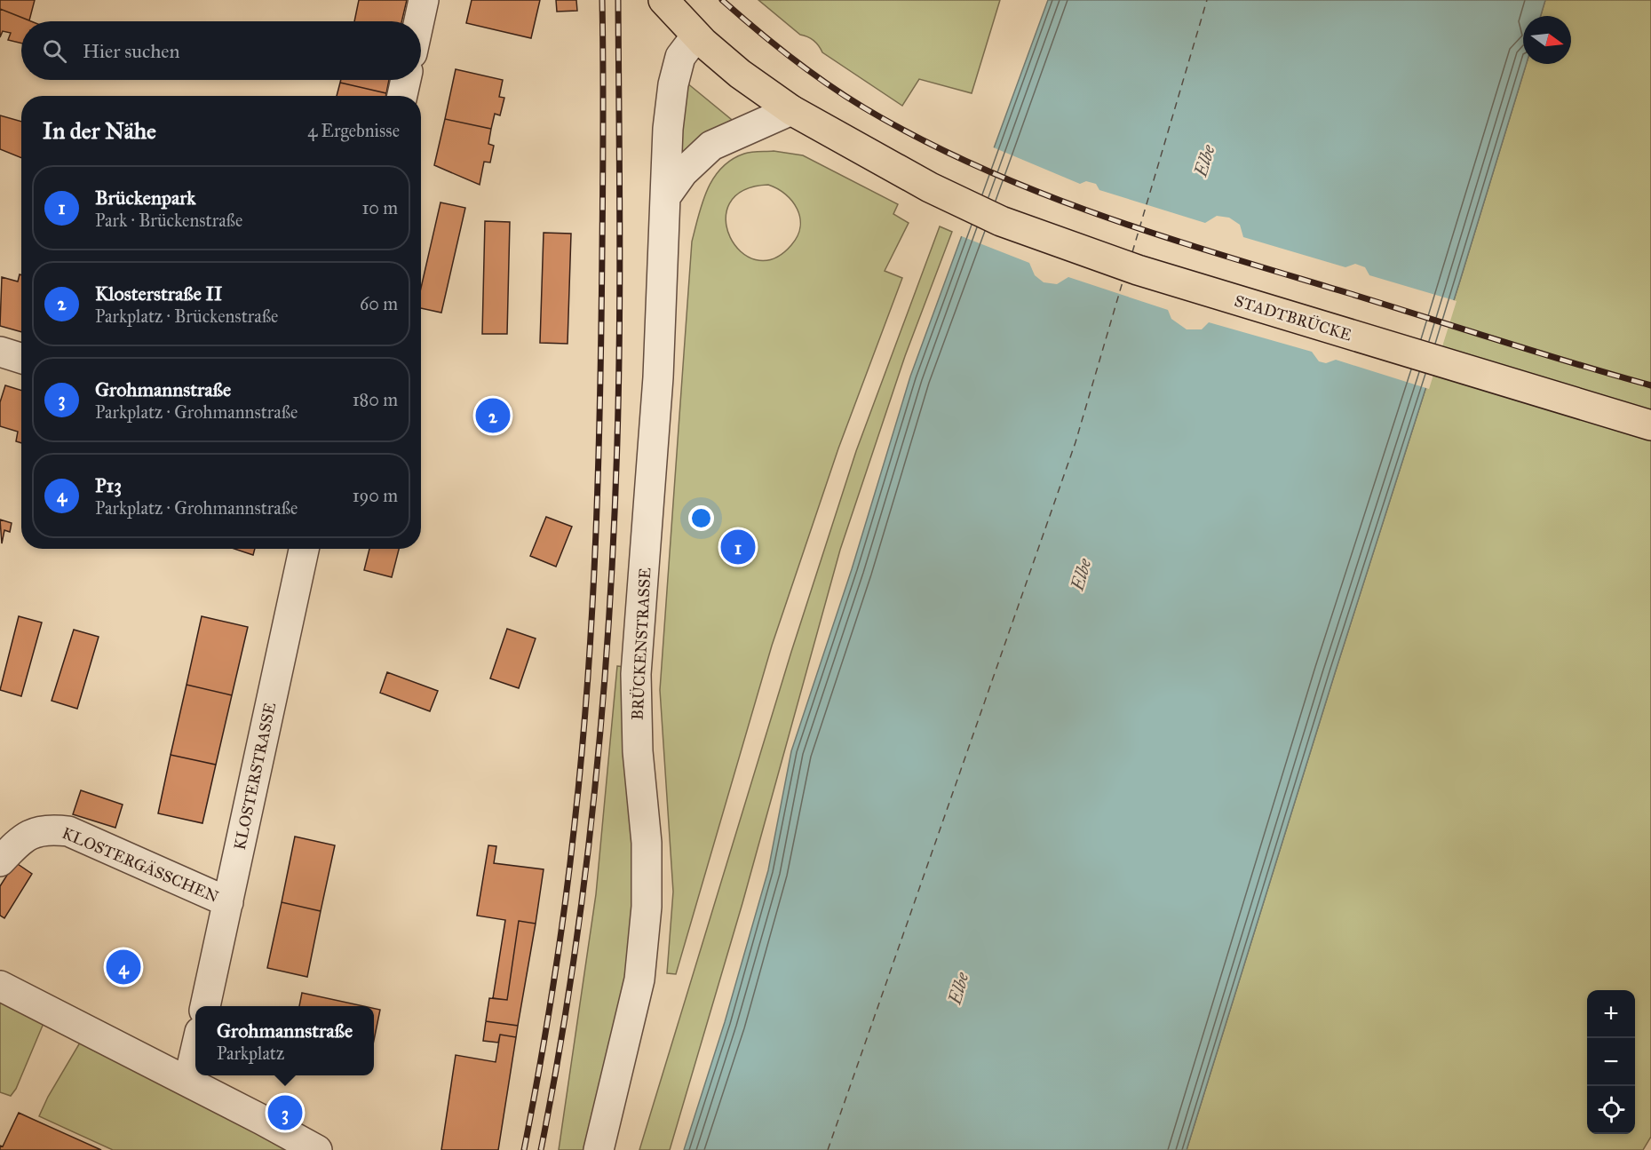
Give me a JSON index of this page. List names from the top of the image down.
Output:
{
  "streets": {
    "main road": ["STADTBRÜCKE"],
    "street": ["BRÜCKENSTRASSE", "KLOSTERSTRASSE", "KLOSTERGÄSSCHEN"]
  },
  "crossings": [
    ["STADTBRÜCKE", "BRÜCKENSTRASSE"],
    ["KLOSTERSTRASSE", "KLOSTERGÄSSCHEN"]
  ],
  "water": ["Elbe"],
  "north": "right",
  "page": {
    "search": "Hier suchen",
    "heading": ["In der Nähe", "4 Ergebnisse"],
    "list": [
      {
        "mark": "1",
        "name": "Brückenpark",
        "note": "Park · Brückenstraße",
        "value": "10 m"
      },
      {
        "mark": "2",
        "name": "Klosterstraße II",
        "note": "Parkplatz · Brückenstraße",
        "value": "60 m"
      },
      {
        "mark": "3",
        "name": "Grohmannstraße",
        "note": "Parkplatz · Grohmannstraße",
        "value": "180 m"
      },
      {
        "mark": "4",
        "name": "P13",
        "note": "Parkplatz · Grohmannstraße",
        "value": "190 m"
      }
    ],
    "pins": [
      "2",
      "1",
      "4",
      "3"
    ],
    "map_buttons": ["+", "−"],
    "popup": ["Grohmannstraße", "Parkplatz"]
  }
}
